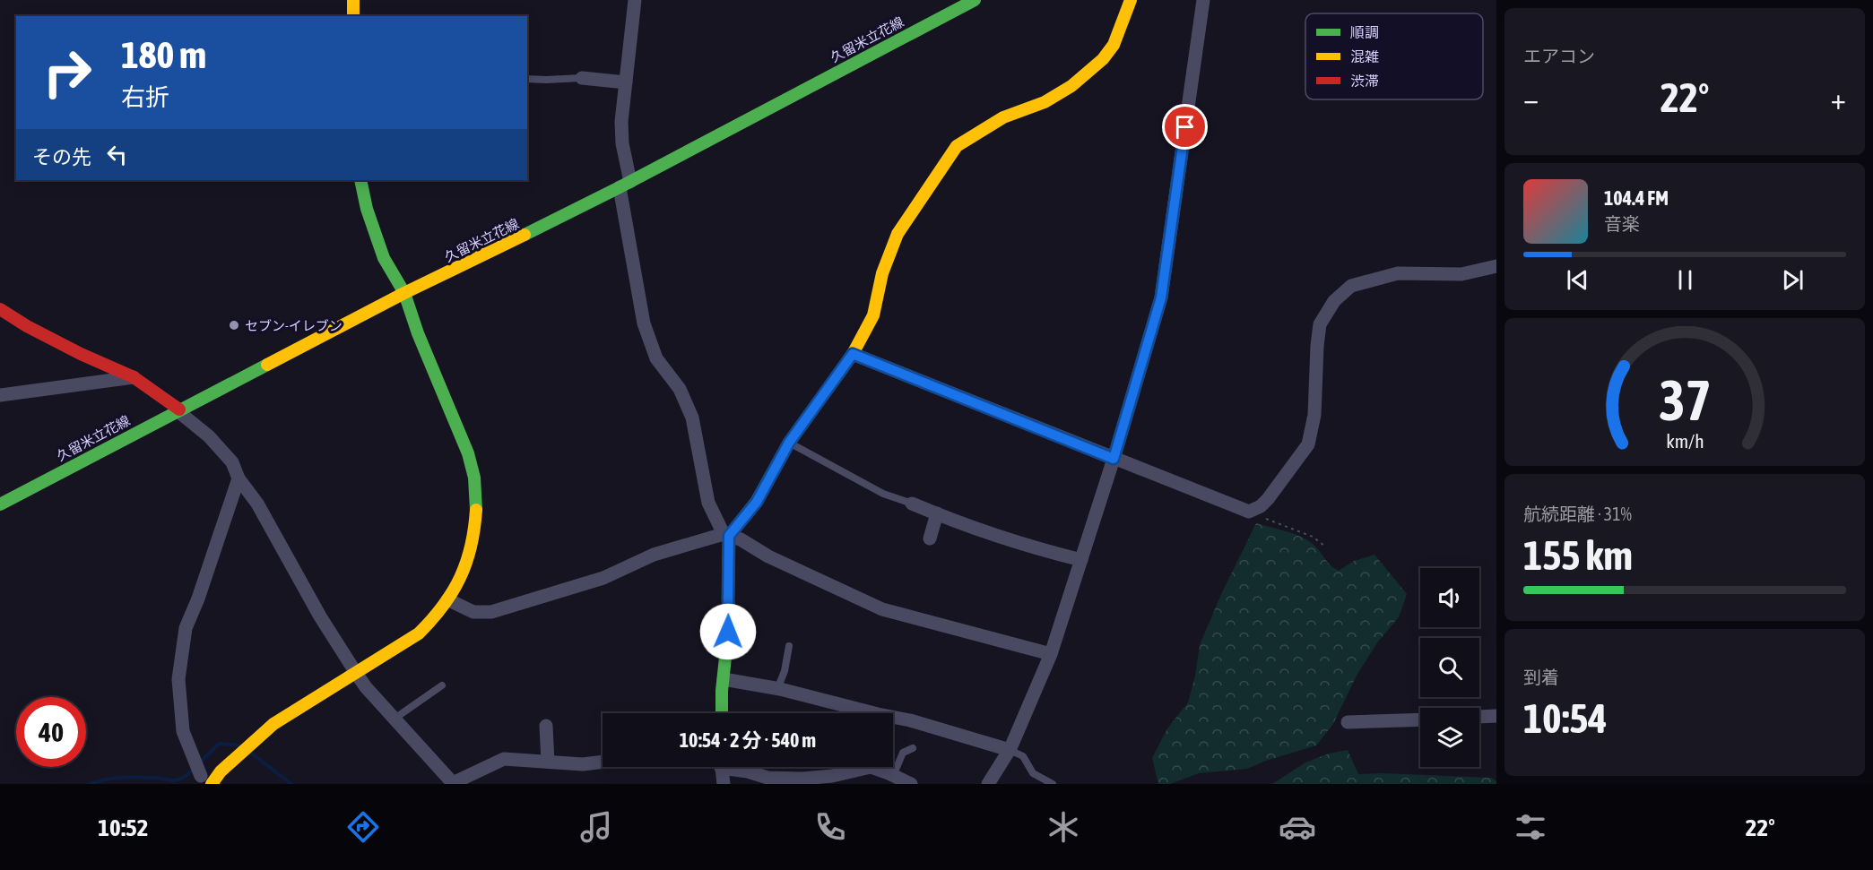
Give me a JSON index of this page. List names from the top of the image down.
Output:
{
  "streets": {
    "street": ["久留米立花線"]
  },
  "places": ["セブン-イレブン"],
  "legend": ["順調", "混雑", "渋滞"],
  "page": {
    "tile": [
      "エアコン",
      ["航続距離 · 31%", "155 km"],
      ["到着", "10:54"]
    ],
    "turn": ["180 m", "右折"],
    "heat": ["−", "22°", "+"],
    "then": "その先",
    "song": ["104.4 FM", "音楽"],
    "limit": "40",
    "trip": "10:54 · 2 分 · 540 m",
    "tabs": ["10:52", "22°"],
    "gauge": ["37", "km/h"]
  }
}
